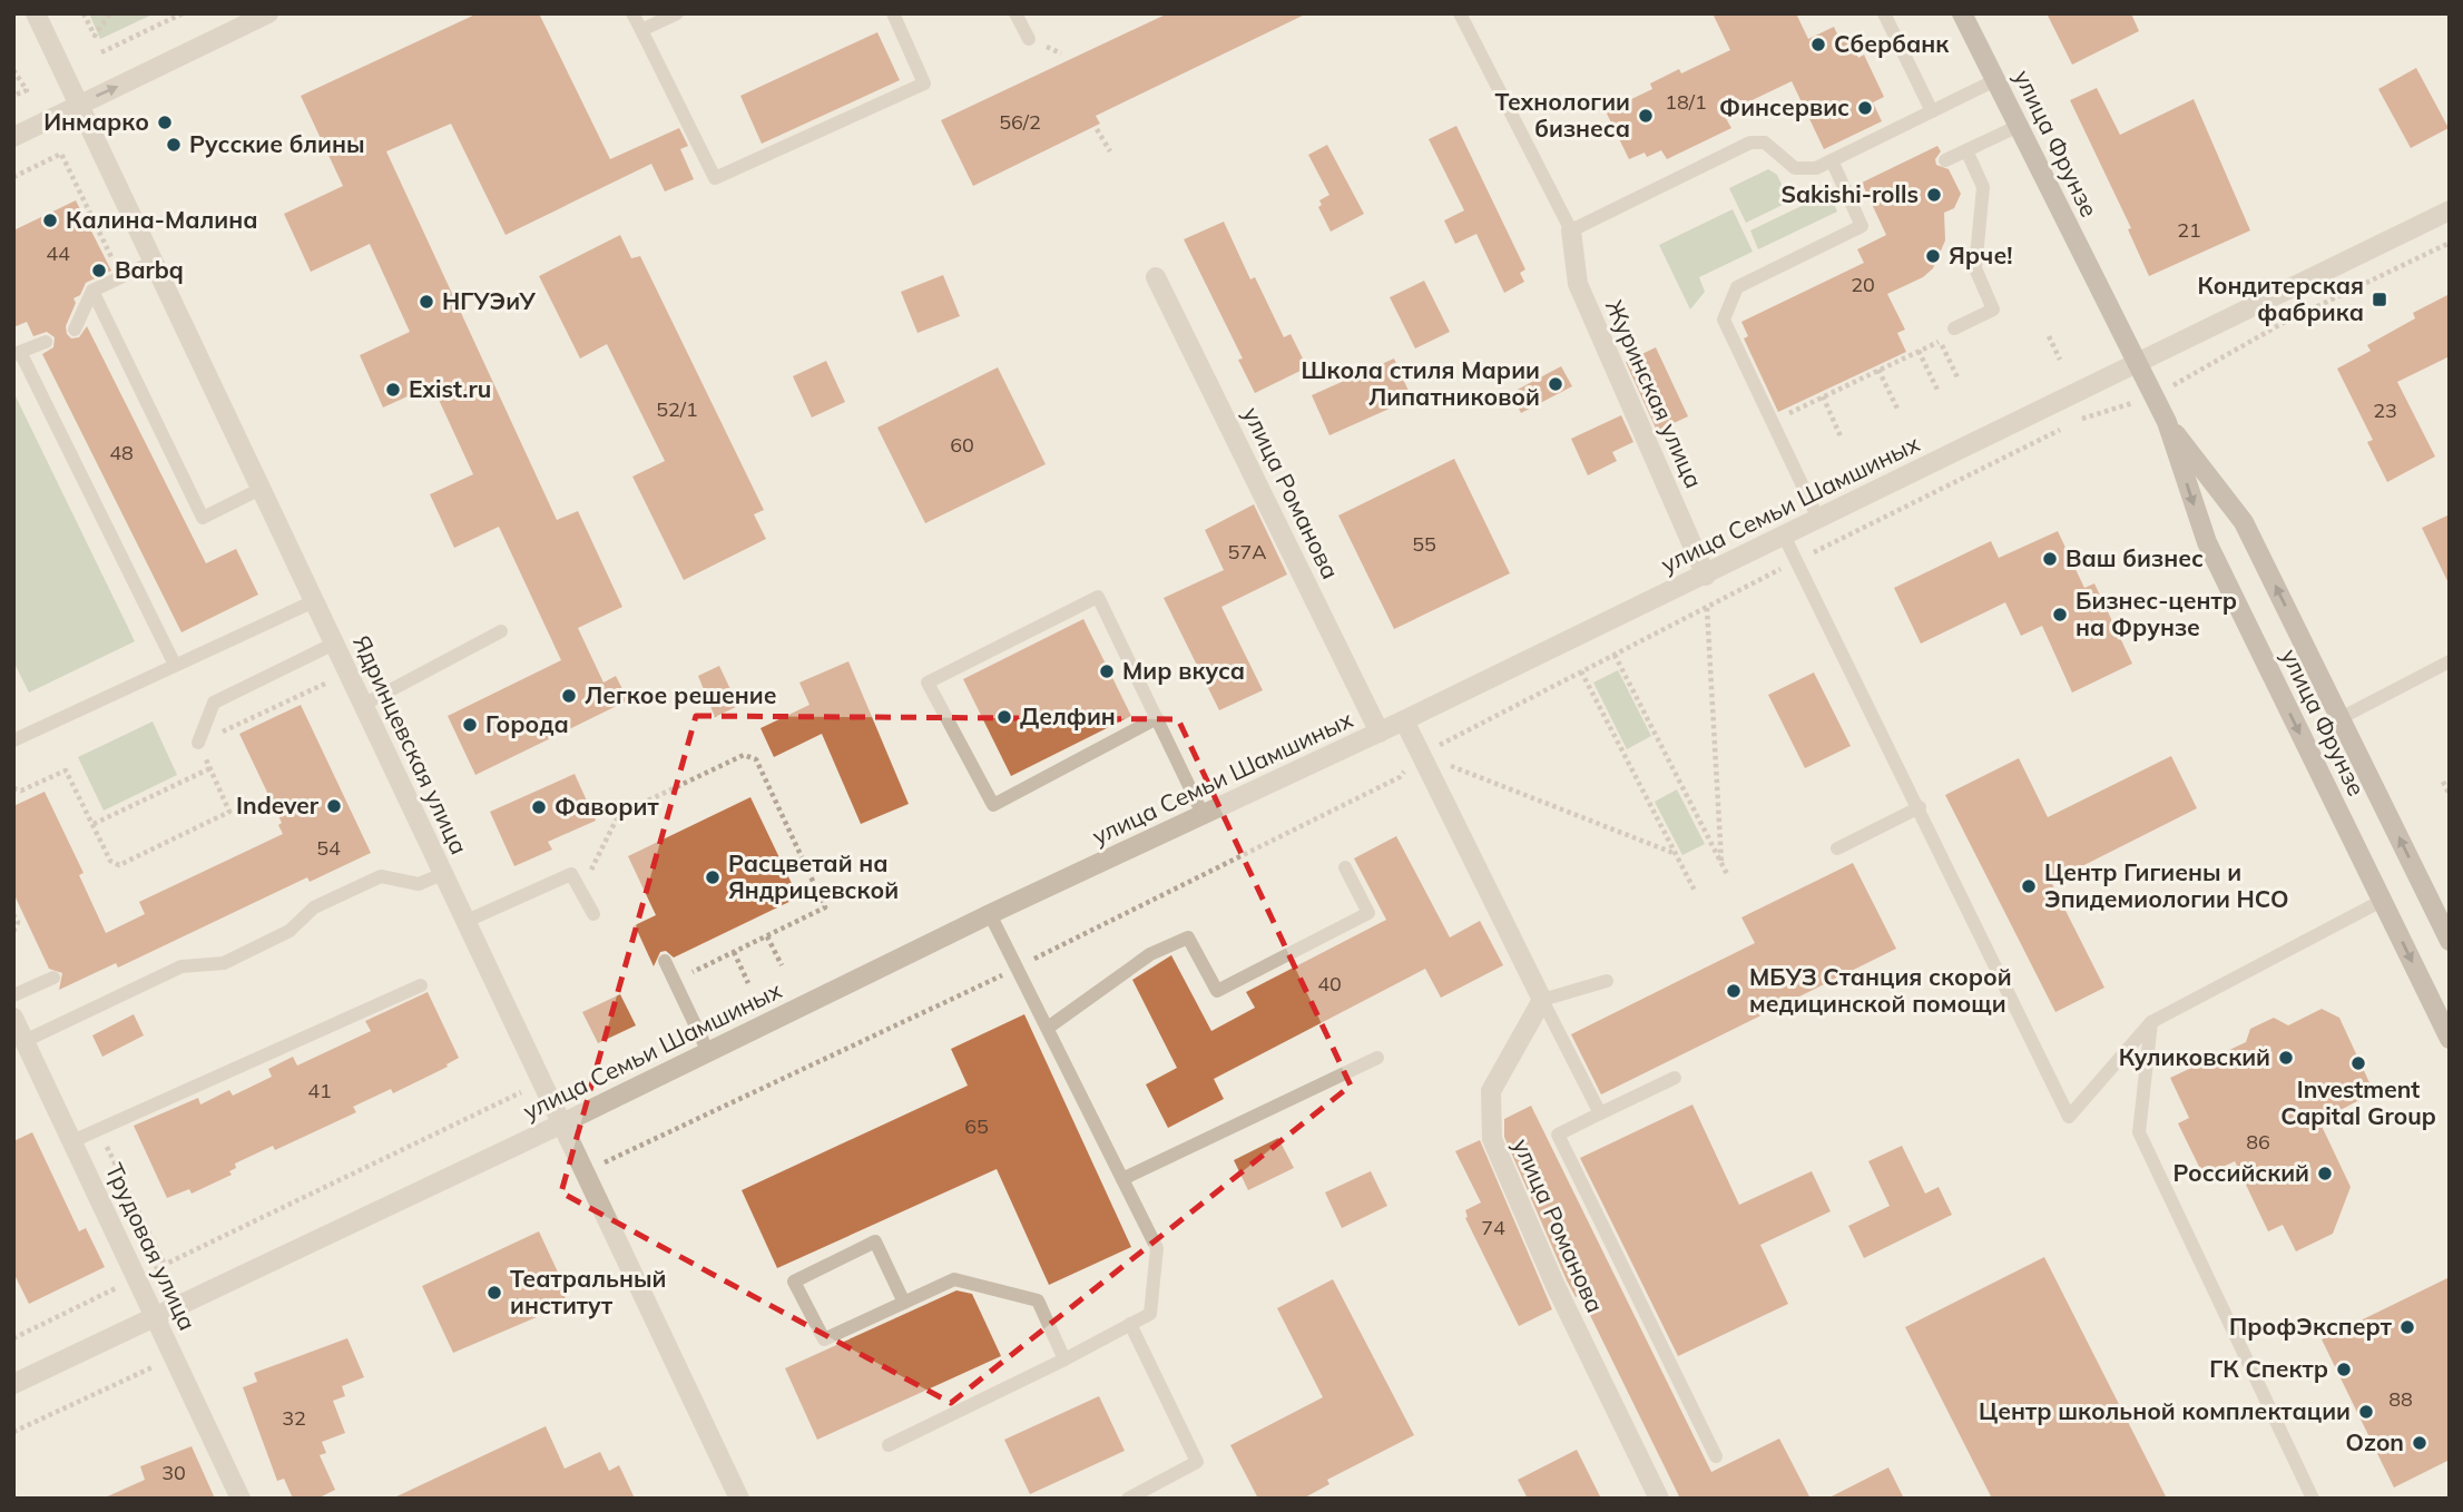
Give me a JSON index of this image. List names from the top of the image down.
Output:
{
  "streets": {
    "main road": ["улица Фрунзе"],
    "street": [
      "Журинская улица",
      "улица Романова",
      "улица Семьи Шамшиных",
      "Ядринцевская улица",
      "Трудовая улица"
    ]
  },
  "crossings": [
    ["улица Фрунзе", "улица Семьи Шамшиных"],
    ["Журинская улица", "улица Семьи Шамшиных"],
    ["улица Романова", "улица Семьи Шамшиных"],
    ["улица Семьи Шамшиных", "Ядринцевская улица"],
    ["улица Семьи Шамшиных", "Трудовая улица"]
  ],
  "places": {
    "other": [
      "Сбербанк",
      "Финсервис",
      "Технологии бизнеса",
      "Инмарко",
      "Русские блины",
      "Sakishi-rolls",
      "Калина-Малина",
      "Ярче!",
      "Barbq",
      "НГУЭиУ",
      "Школа стиля Марии Липатниковой",
      "Exist.ru",
      "Ваш бизнес",
      "Бизнес-центр на Фрунзе",
      "Мир вкуса",
      "Легкое решение",
      "Делфин",
      "Города",
      "Indever",
      "Фаворит",
      "Расцветай на Яндрицевской",
      "Центр Гигиены и Эпидемиологии НСО",
      "МБУЗ Станция скорой медицинской помощи",
      "Куликовский",
      "Investment Capital Group",
      "Российский",
      "Театральный институт",
      "ПрофЭксперт",
      "ГК Спектр",
      "Центр школьной комплектации",
      "Ozon"
    ],
    "transit": ["Кондитерская фабрика"]
  },
  "house_numbers": [
    "18/1",
    "56/2",
    "21",
    "44",
    "20",
    "52/1",
    "23",
    "60",
    "48",
    "55",
    "57А",
    "54",
    "40",
    "41",
    "65",
    "86",
    "74",
    "88",
    "32",
    "30"
  ]
}
